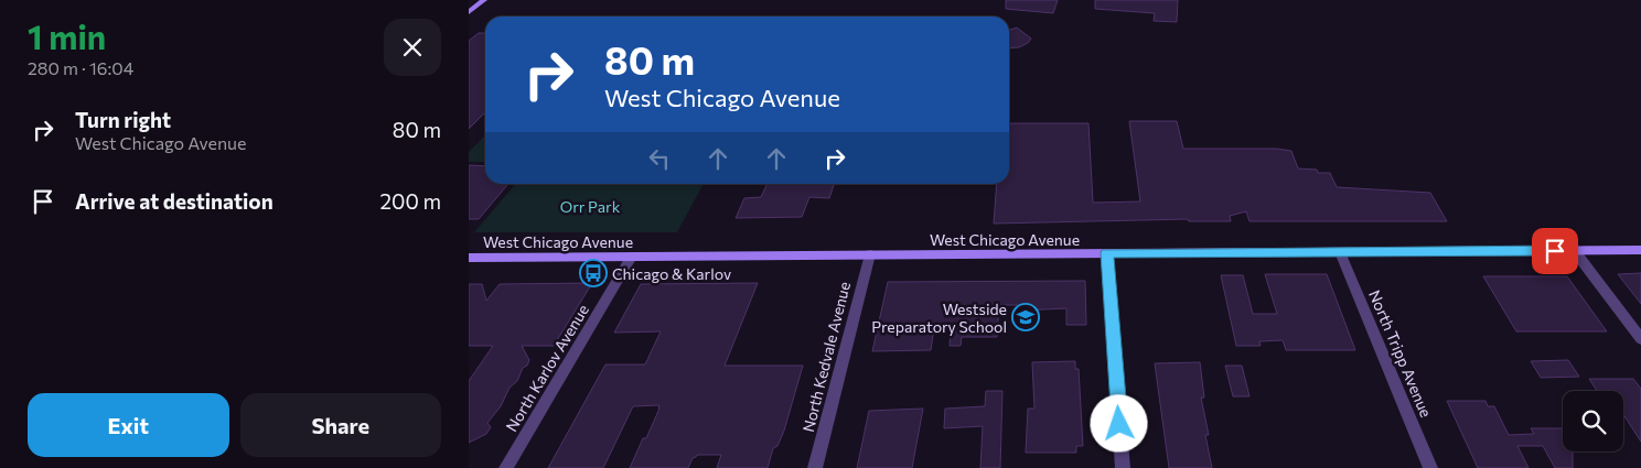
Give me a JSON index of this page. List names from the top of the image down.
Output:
{
  "streets": {
    "main road": ["West Chicago Avenue"],
    "street": ["North Tripp Avenue", "North Kedvale Avenue", "North Karlov Avenue"]
  },
  "crossings": [
    ["West Chicago Avenue", "North Tripp Avenue"],
    ["West Chicago Avenue", "North Kedvale Avenue"],
    ["West Chicago Avenue", "North Karlov Avenue"]
  ],
  "parks": ["Orr Park"],
  "places": {
    "bus stop": ["Chicago & Karlov"],
    "school or university": ["Westside Preparatory School"]
  },
  "page": {
    "heading": ["1 min", "280 m · 16:04"],
    "turn": ["80 m", "West Chicago Avenue"],
    "list": [
      {
        "name": "Turn right",
        "note": "West Chicago Avenue",
        "value": "80 m"
      },
      {
        "name": "Arrive at destination",
        "value": "200 m"
      }
    ],
    "buttons": ["Exit", "Share"]
  }
}
